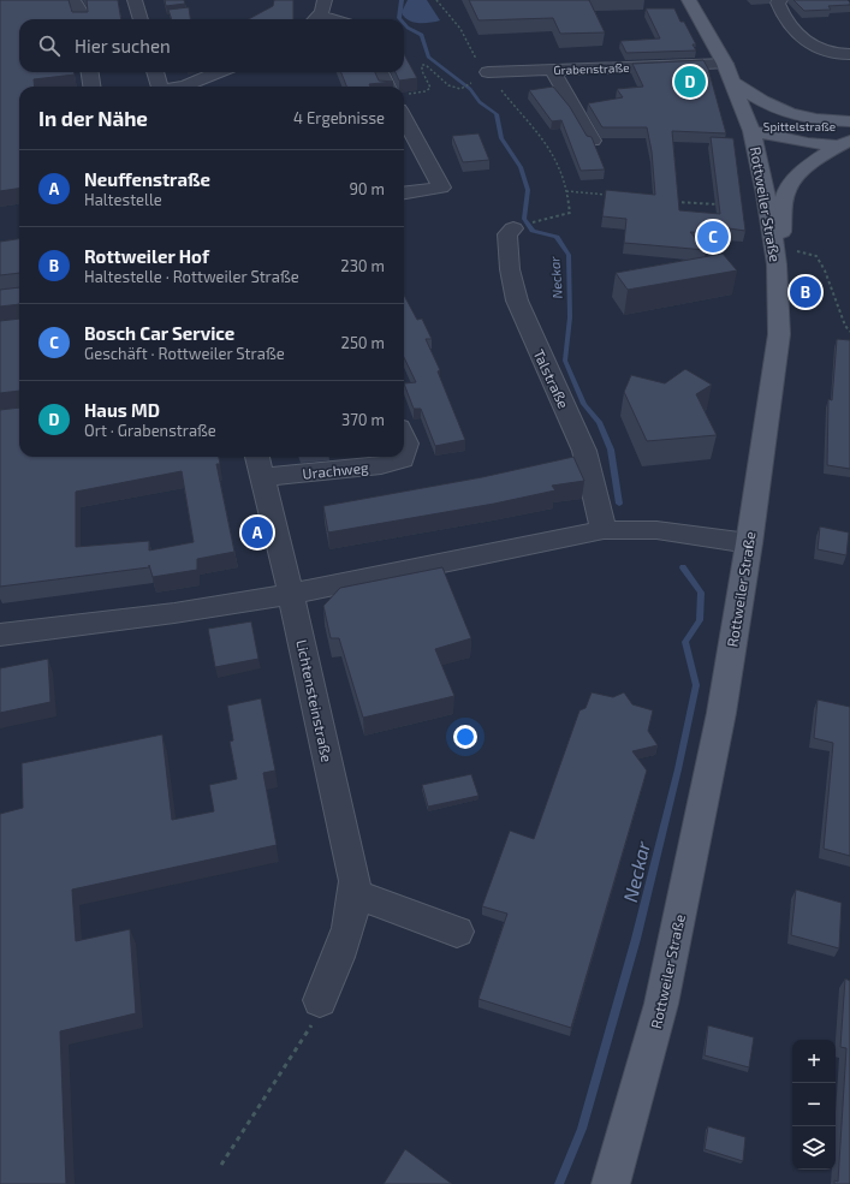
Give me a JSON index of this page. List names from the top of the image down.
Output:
{
  "streets": {
    "main road": ["Spittelstraße", "Rottweiler Straße"],
    "street": [
      "Grabenstraße",
      "Talstraße",
      "Urachweg",
      "Lichtensteinstraße"
    ]
  },
  "crossings": [
    ["Grabenstraße", "Rottweiler Straße"],
    ["Spittelstraße", "Rottweiler Straße"],
    ["Urachweg", "Lichtensteinstraße"]
  ],
  "water": ["Neckar"],
  "page": {
    "search": "Hier suchen",
    "pins": [
      "D",
      "C",
      "B",
      "A"
    ],
    "heading": ["In der Nähe", "4 Ergebnisse"],
    "list": [
      {
        "mark": "A",
        "name": "Neuffenstraße",
        "note": "Haltestelle",
        "value": "90 m"
      },
      {
        "mark": "B",
        "name": "Rottweiler Hof",
        "note": "Haltestelle · Rottweiler Straße",
        "value": "230 m"
      },
      {
        "mark": "C",
        "name": "Bosch Car Service",
        "note": "Geschäft · Rottweiler Straße",
        "value": "250 m"
      },
      {
        "mark": "D",
        "name": "Haus MD",
        "note": "Ort · Grabenstraße",
        "value": "370 m"
      }
    ],
    "map_buttons": ["+", "−"]
  }
}
